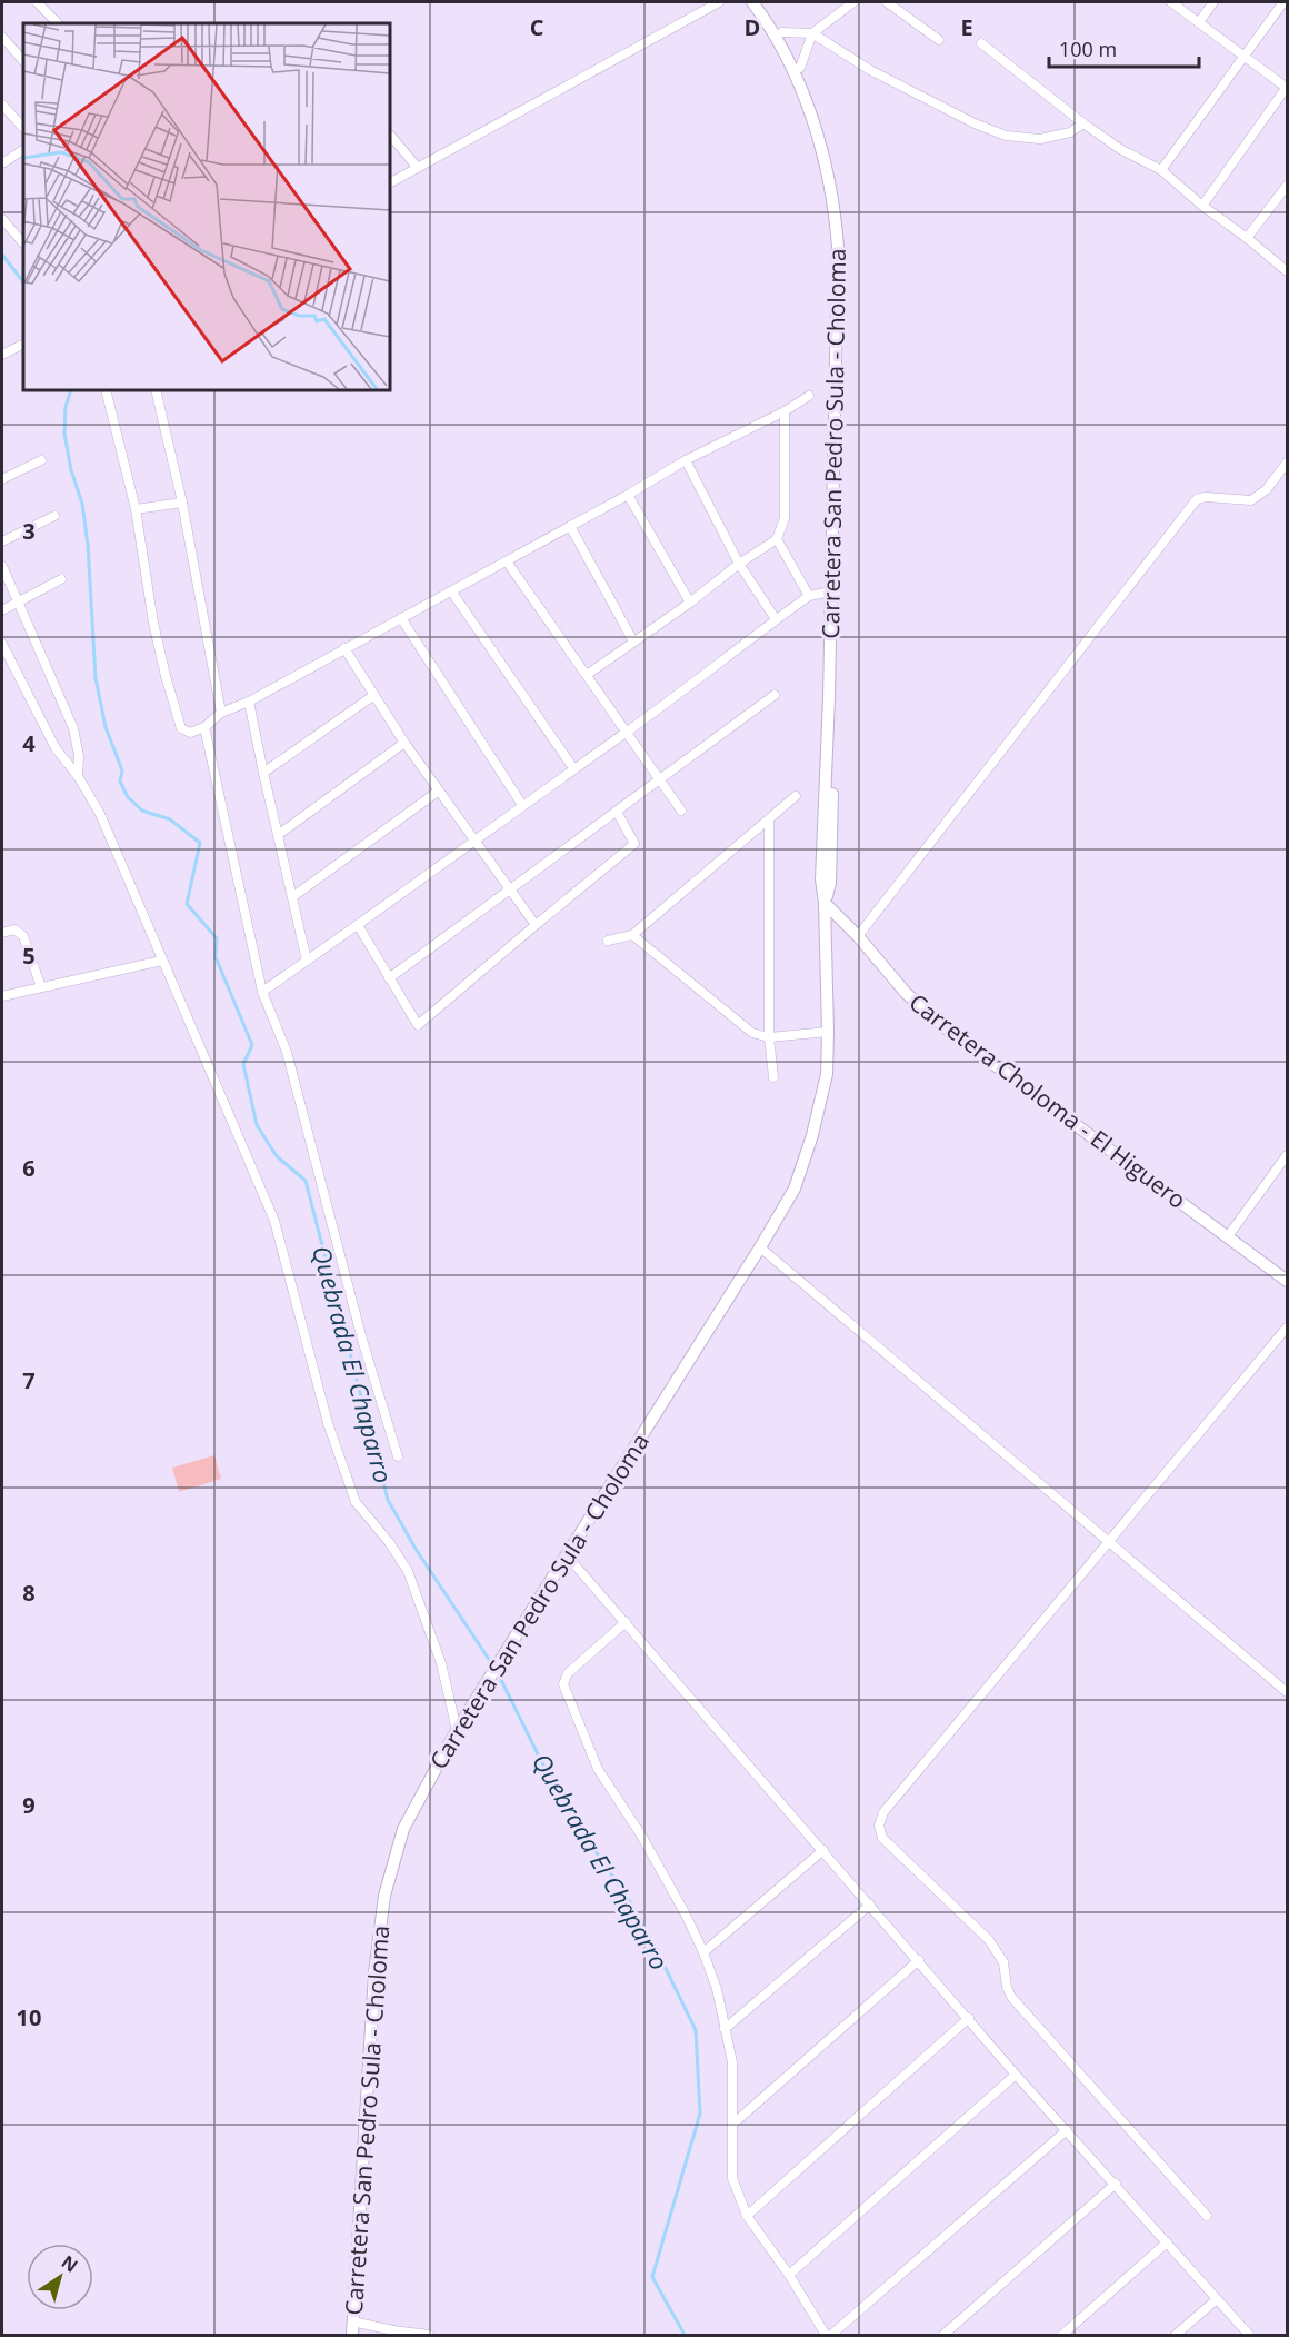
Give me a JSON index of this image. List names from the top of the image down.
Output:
{
  "streets": {
    "main road": ["Carretera San Pedro Sula - Choloma", "Carretera Choloma - El Higuero"]
  },
  "crossings": [
    ["Carretera San Pedro Sula - Choloma", "Carretera Choloma - El Higuero"]
  ],
  "water": ["Quebrada El Chaparro"],
  "scale_bar": "100 m",
  "north": "top right",
  "grid": {
    "columns": ["C", "D", "E"],
    "rows": [
      "3",
      "4",
      "5",
      "6",
      "7",
      "8",
      "9",
      "10"
    ]
  }
}
